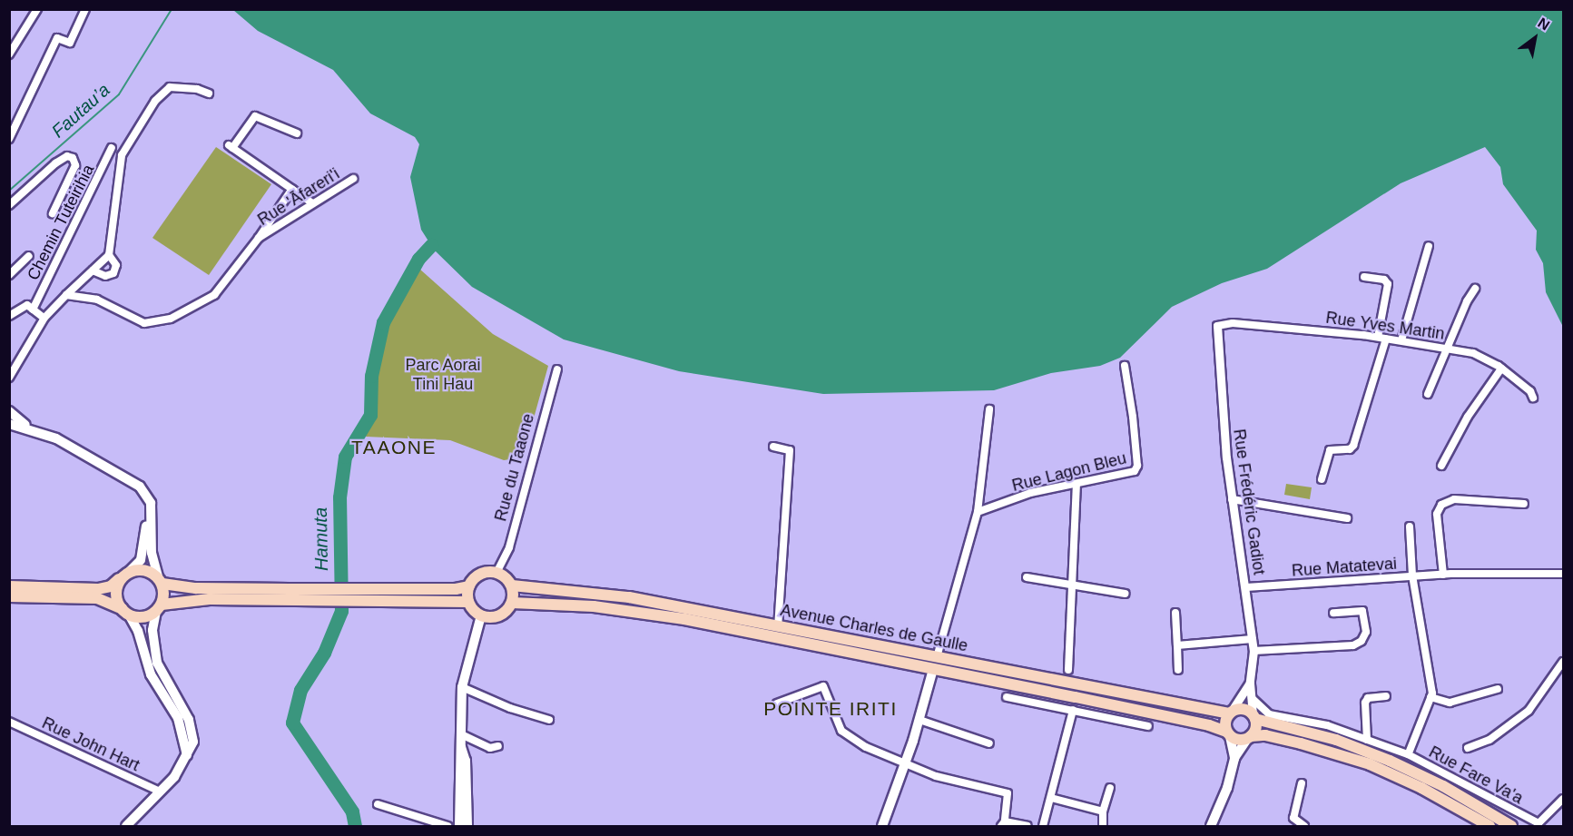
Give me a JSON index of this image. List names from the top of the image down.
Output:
{
  "streets": {
    "main road": ["Avenue Charles de Gaulle"],
    "street": [
      "Rue 'Āfareri'i",
      "Chemin Tuteirihia",
      "Rue Yves Martin",
      "Rue du Taaone",
      "Rue Lagon Bleu",
      "Rue Frédéric Gadiot",
      "Rue Matatevai",
      "Rue John Hart",
      "Rue Fare Va'a"
    ]
  },
  "crossings": [
    ["Rue Yves Martin", "Rue Frédéric Gadiot"],
    ["Rue du Taaone", "Avenue Charles de Gaulle"],
    ["Rue Frédéric Gadiot", "Rue Matatevai"],
    ["Rue Frédéric Gadiot", "Avenue Charles de Gaulle"],
    ["Rue Frédéric Gadiot", "Rue Fare Va'a"]
  ],
  "districts": ["TAAONE", "POINTE IRITI"],
  "water": ["Fautau’a", "Hamuta"],
  "parks": ["Parc Aorai Tini Hau"],
  "north": "top right"
}
